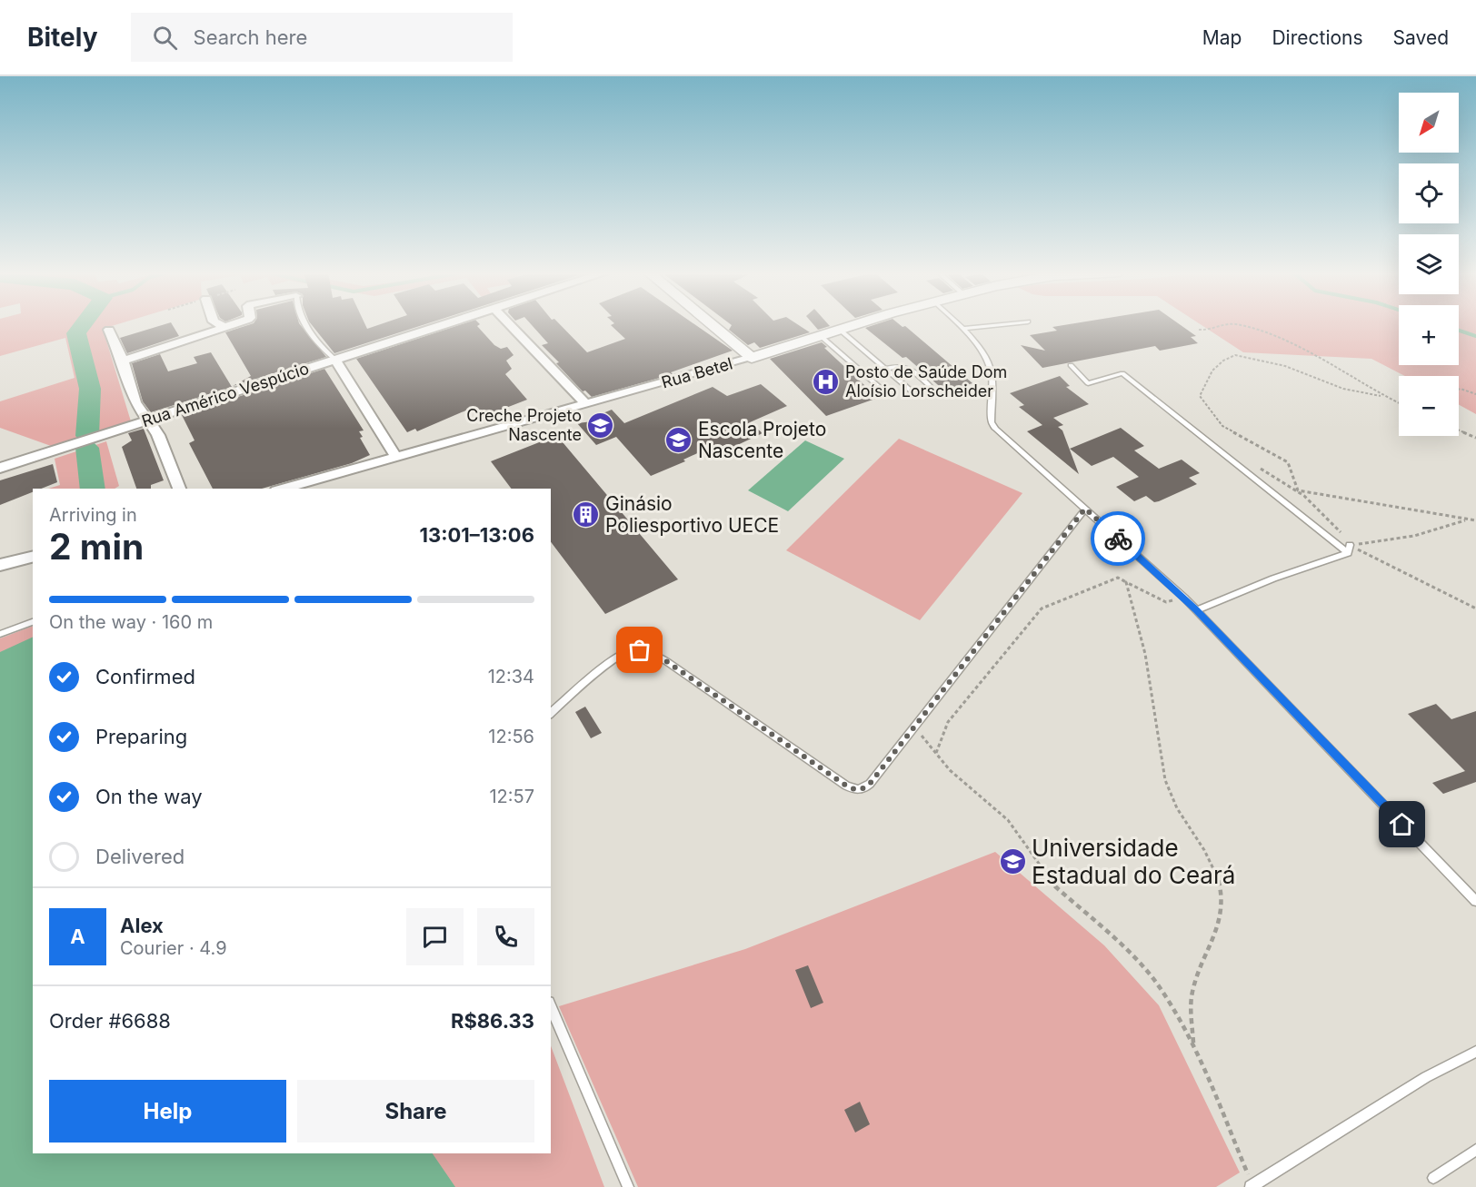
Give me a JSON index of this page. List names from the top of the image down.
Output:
{
  "streets": {
    "street": ["Rua Betel", "Rua Américo Vespúcio"]
  },
  "places": {
    "hospital": ["Posto de Saúde Dom Aloísio Lorscheider"],
    "school or university": ["Creche Projeto Nascente", "Escola Projeto Nascente", "Universidade Estadual do Ceará"],
    "building": ["Ginásio Poliesportivo UECE"]
  },
  "north": "bottom left",
  "page": {
    "header": "Bitely",
    "search": "Search here",
    "nav": ["Map", "Directions", "Saved"],
    "map_buttons": ["+", "−"],
    "heading": ["2 min", "Arriving in", "13:01–13:06"],
    "panel": [
      "Alex",
      "Courier · 4.9",
      "Order #6688",
      "R$86.33"
    ],
    "bar": "On the way · 160 m",
    "list": [
      ["Confirmed", "12:34"],
      ["Preparing", "12:56"],
      ["On the way", "12:57"],
      "Delivered"
    ],
    "round": "A",
    "buttons": ["Help", "Share"]
  }
}
